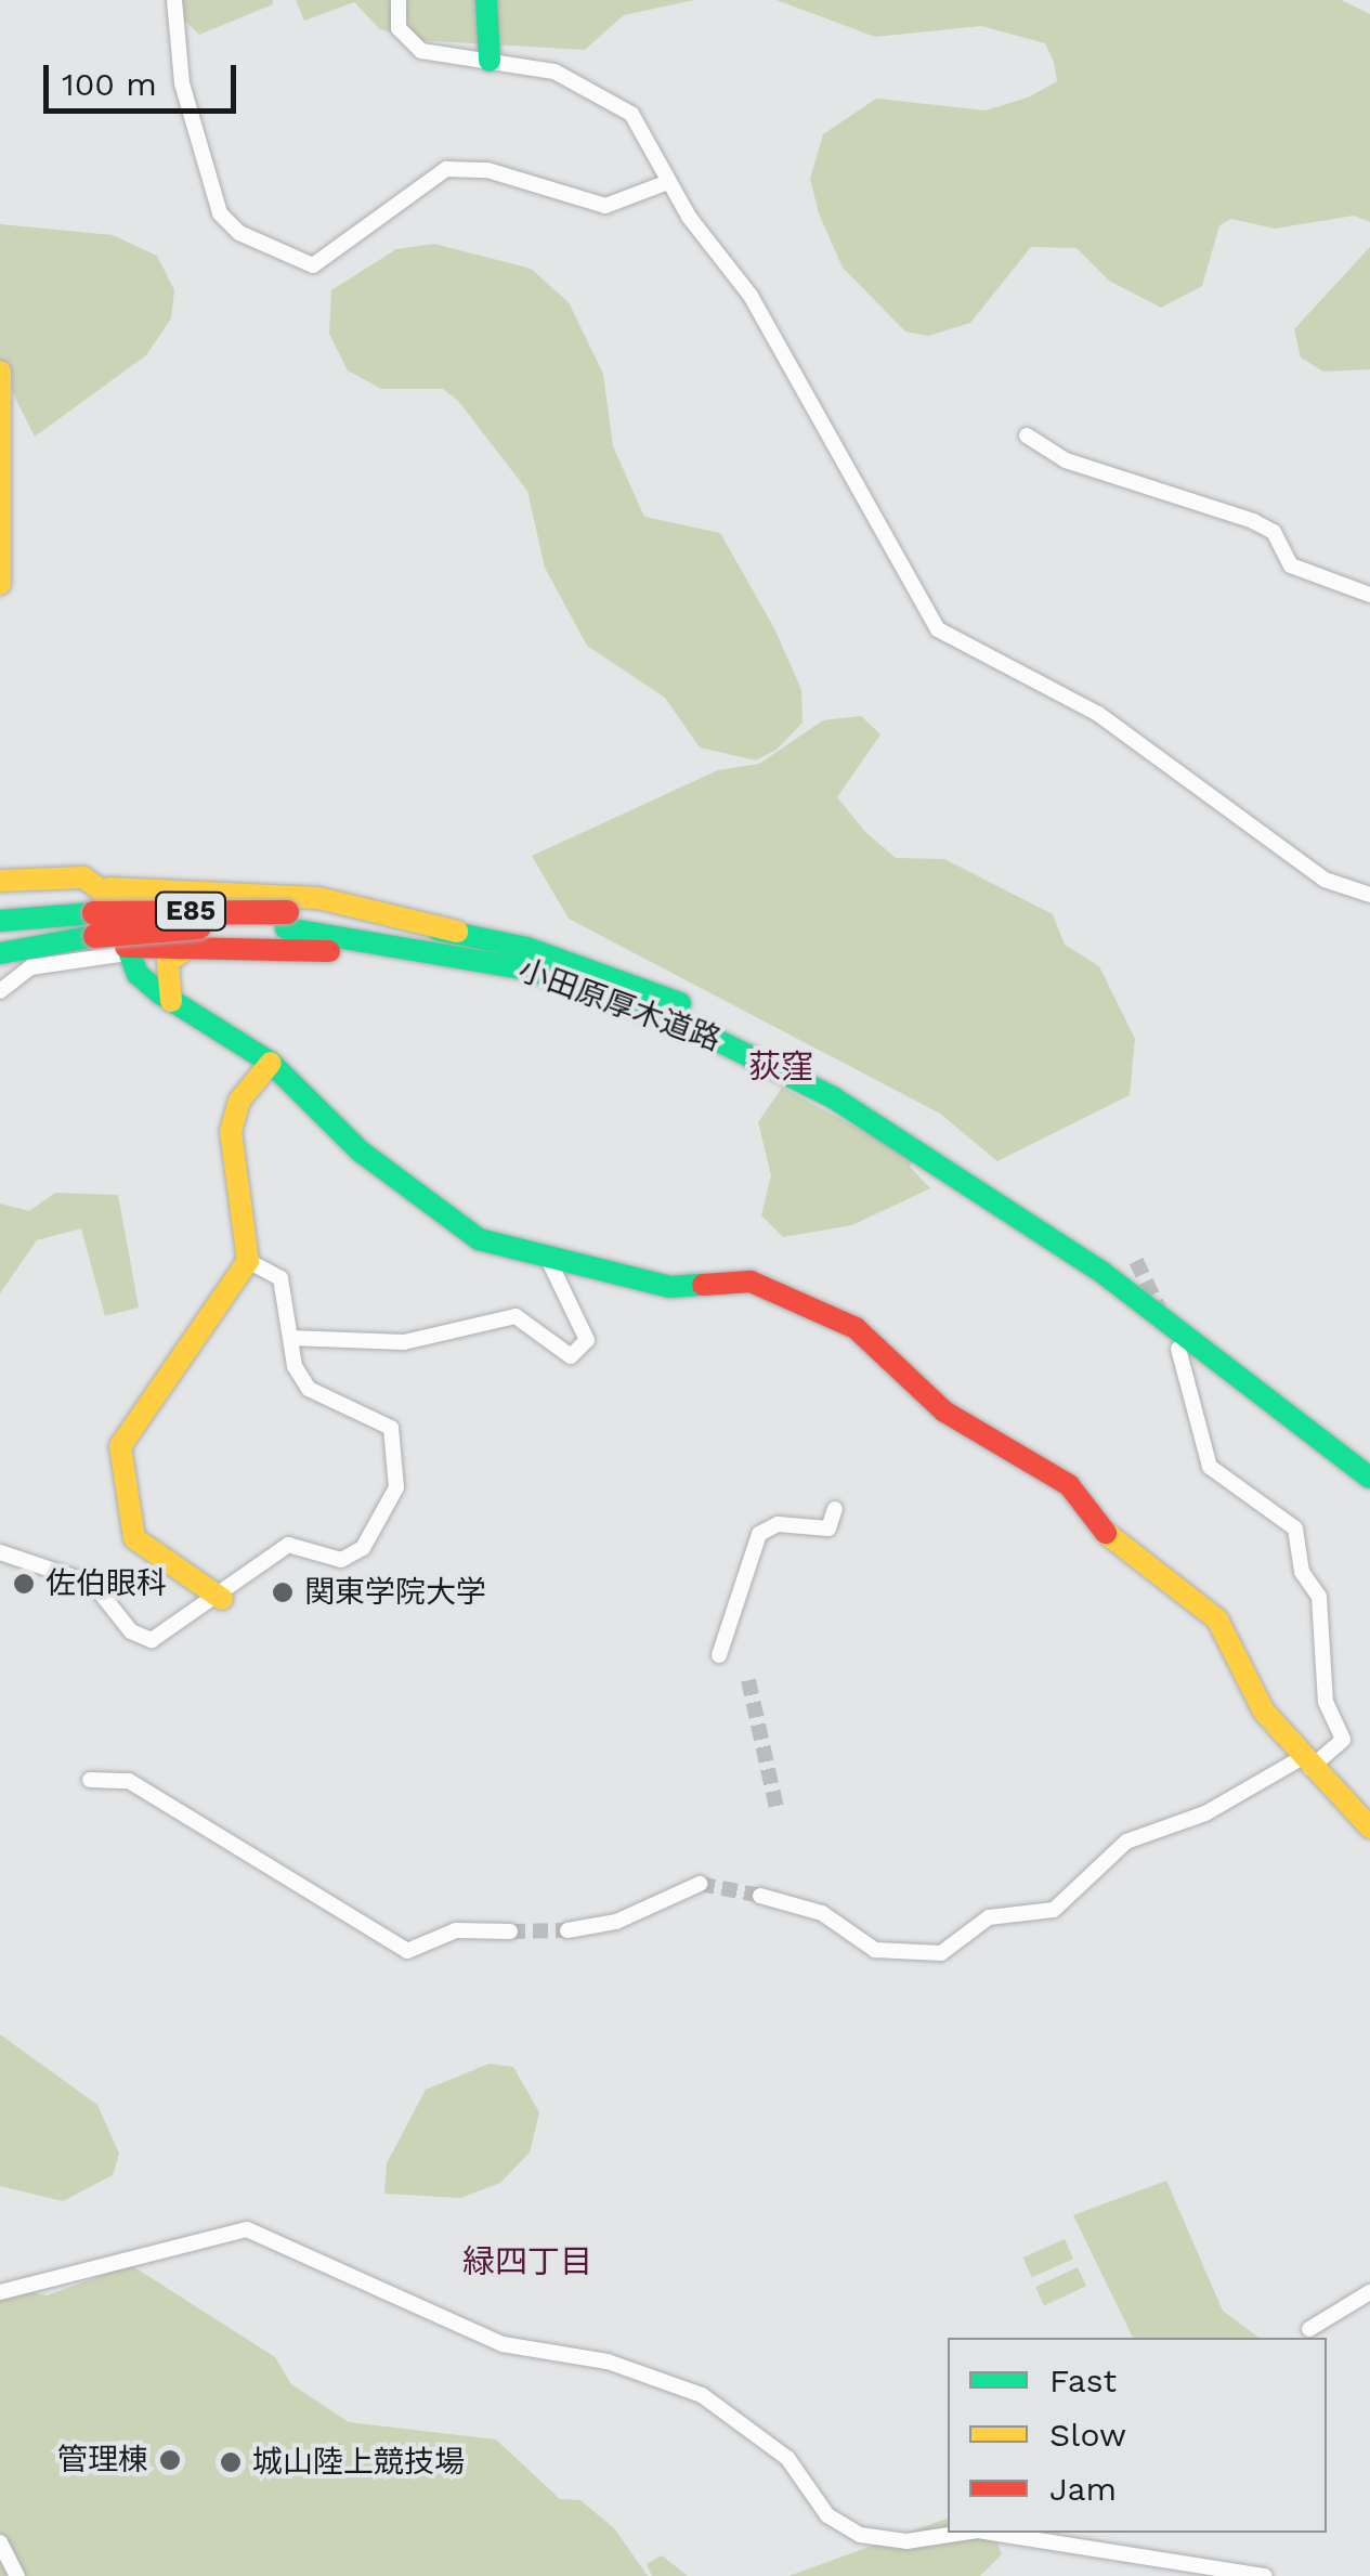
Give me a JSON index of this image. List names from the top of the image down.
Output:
{
  "streets": {
    "main road": ["E85", "小田原厚木道路"]
  },
  "districts": ["荻窪", "緑四丁目"],
  "places": [
    "佐伯眼科",
    "関東学院大学",
    "管理棟",
    "城山陸上競技場"
  ],
  "legend": ["Fast", "Slow", "Jam"],
  "scale_bar": "100 m"
}
